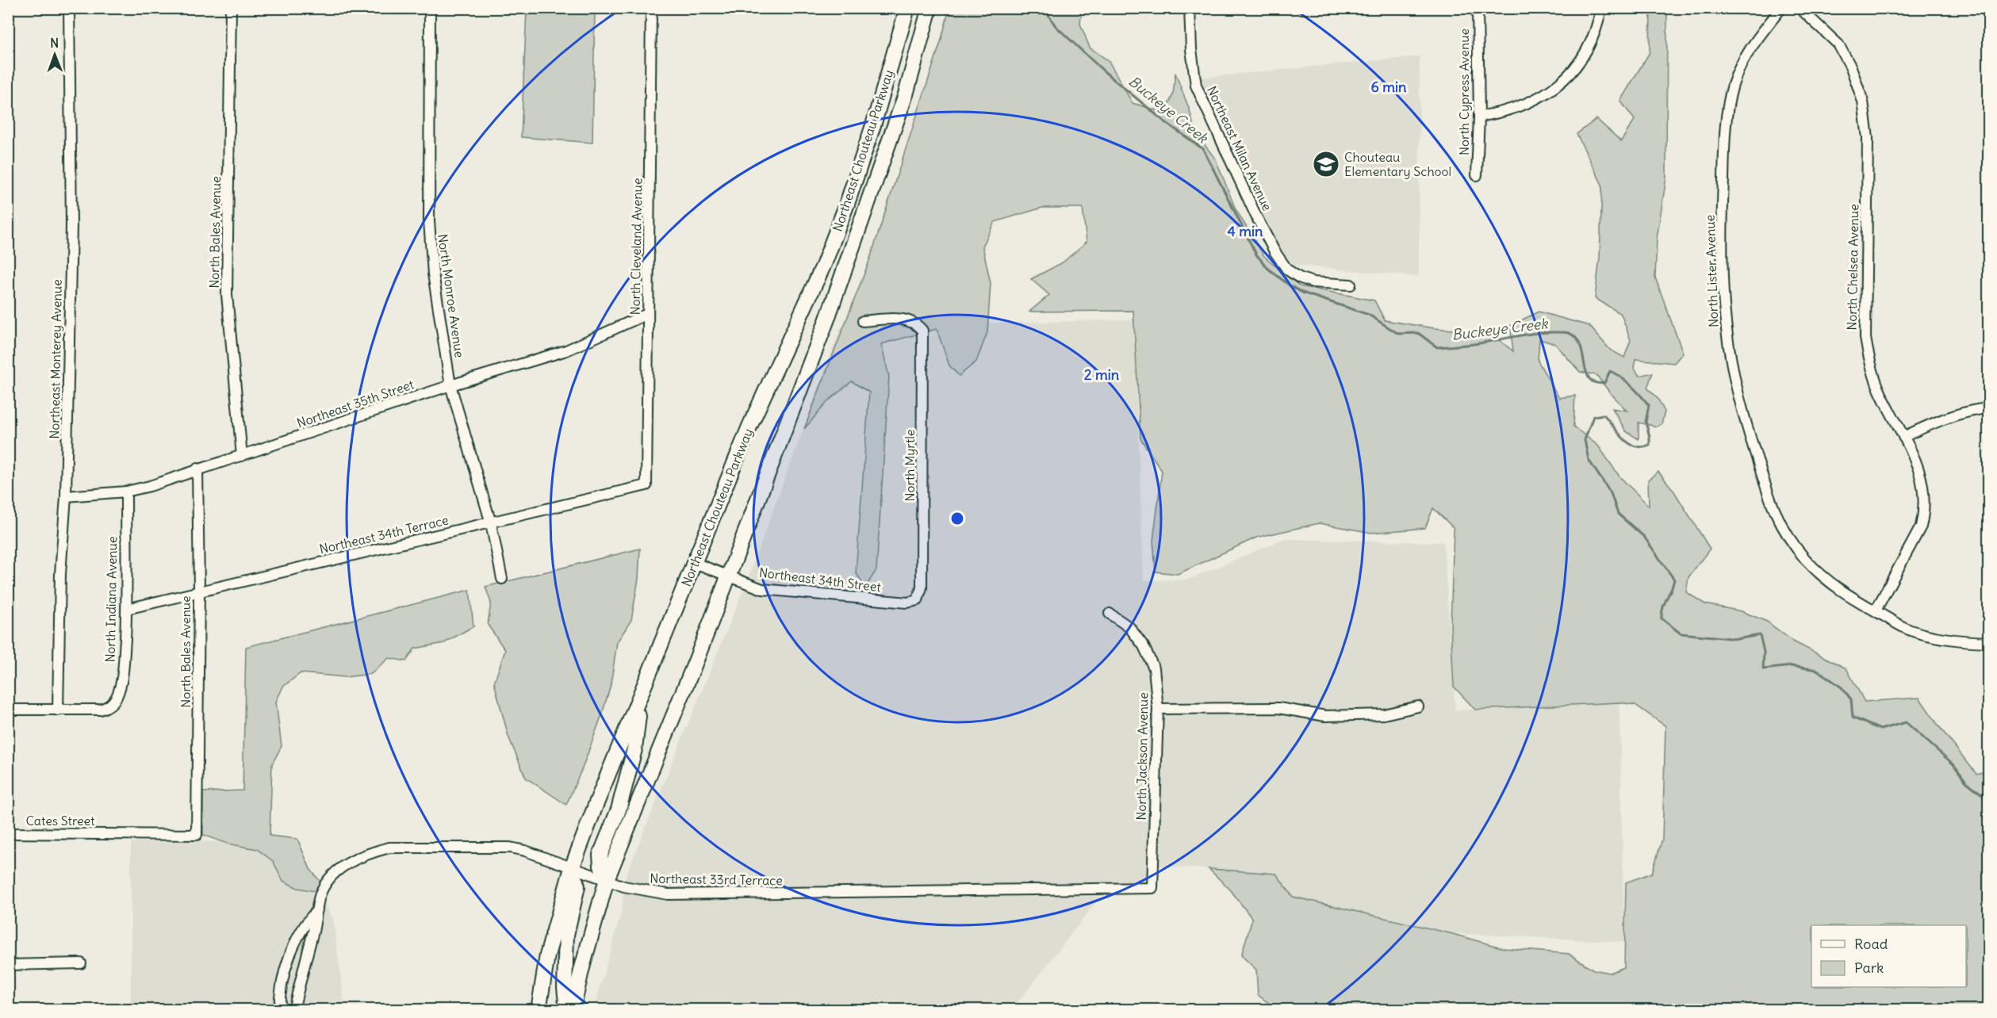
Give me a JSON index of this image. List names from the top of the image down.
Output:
{
  "streets": {
    "main road": ["Northeast Chouteau Parkway"],
    "street": [
      "North Cypress Avenue",
      "Northeast Milan Avenue",
      "North Bales Avenue",
      "North Cleveland Avenue",
      "North Chelsea Avenue",
      "North Lister Avenue",
      "North Monroe Avenue",
      "Northeast Monterey Avenue",
      "Northeast 35th Street",
      "North Myrtle",
      "Northeast 34th Terrace",
      "Northeast 34th Street",
      "North Indiana Avenue",
      "North Jackson Avenue",
      "Cates Street",
      "Northeast 33rd Terrace"
    ]
  },
  "crossings": [
    ["Northeast Chouteau Parkway", "Northeast 34th Street"],
    ["Northeast Chouteau Parkway", "Northeast 33rd Terrace"],
    ["North Bales Avenue", "Northeast 35th Street"],
    ["North Bales Avenue", "Northeast 34th Terrace"],
    ["North Bales Avenue", "Cates Street"],
    ["North Cleveland Avenue", "Northeast 35th Street"],
    ["North Cleveland Avenue", "Northeast 34th Terrace"],
    ["North Chelsea Avenue", "North Lister Avenue"],
    ["North Monroe Avenue", "Northeast 35th Street"],
    ["North Monroe Avenue", "Northeast 34th Terrace"],
    ["Northeast Monterey Avenue", "Northeast 35th Street"],
    ["Northeast Monterey Avenue", "North Indiana Avenue"],
    ["Northeast 35th Street", "North Indiana Avenue"],
    ["North Myrtle", "Northeast 34th Street"],
    ["Northeast 34th Terrace", "North Indiana Avenue"],
    ["North Jackson Avenue", "Northeast 33rd Terrace"]
  ],
  "water": ["Buckeye Creek"],
  "places": {
    "school or university": ["Chouteau Elementary School"]
  },
  "legend": ["Road", "Park"],
  "north": "top",
  "rings": ["6 min", "4 min", "2 min"]
}
